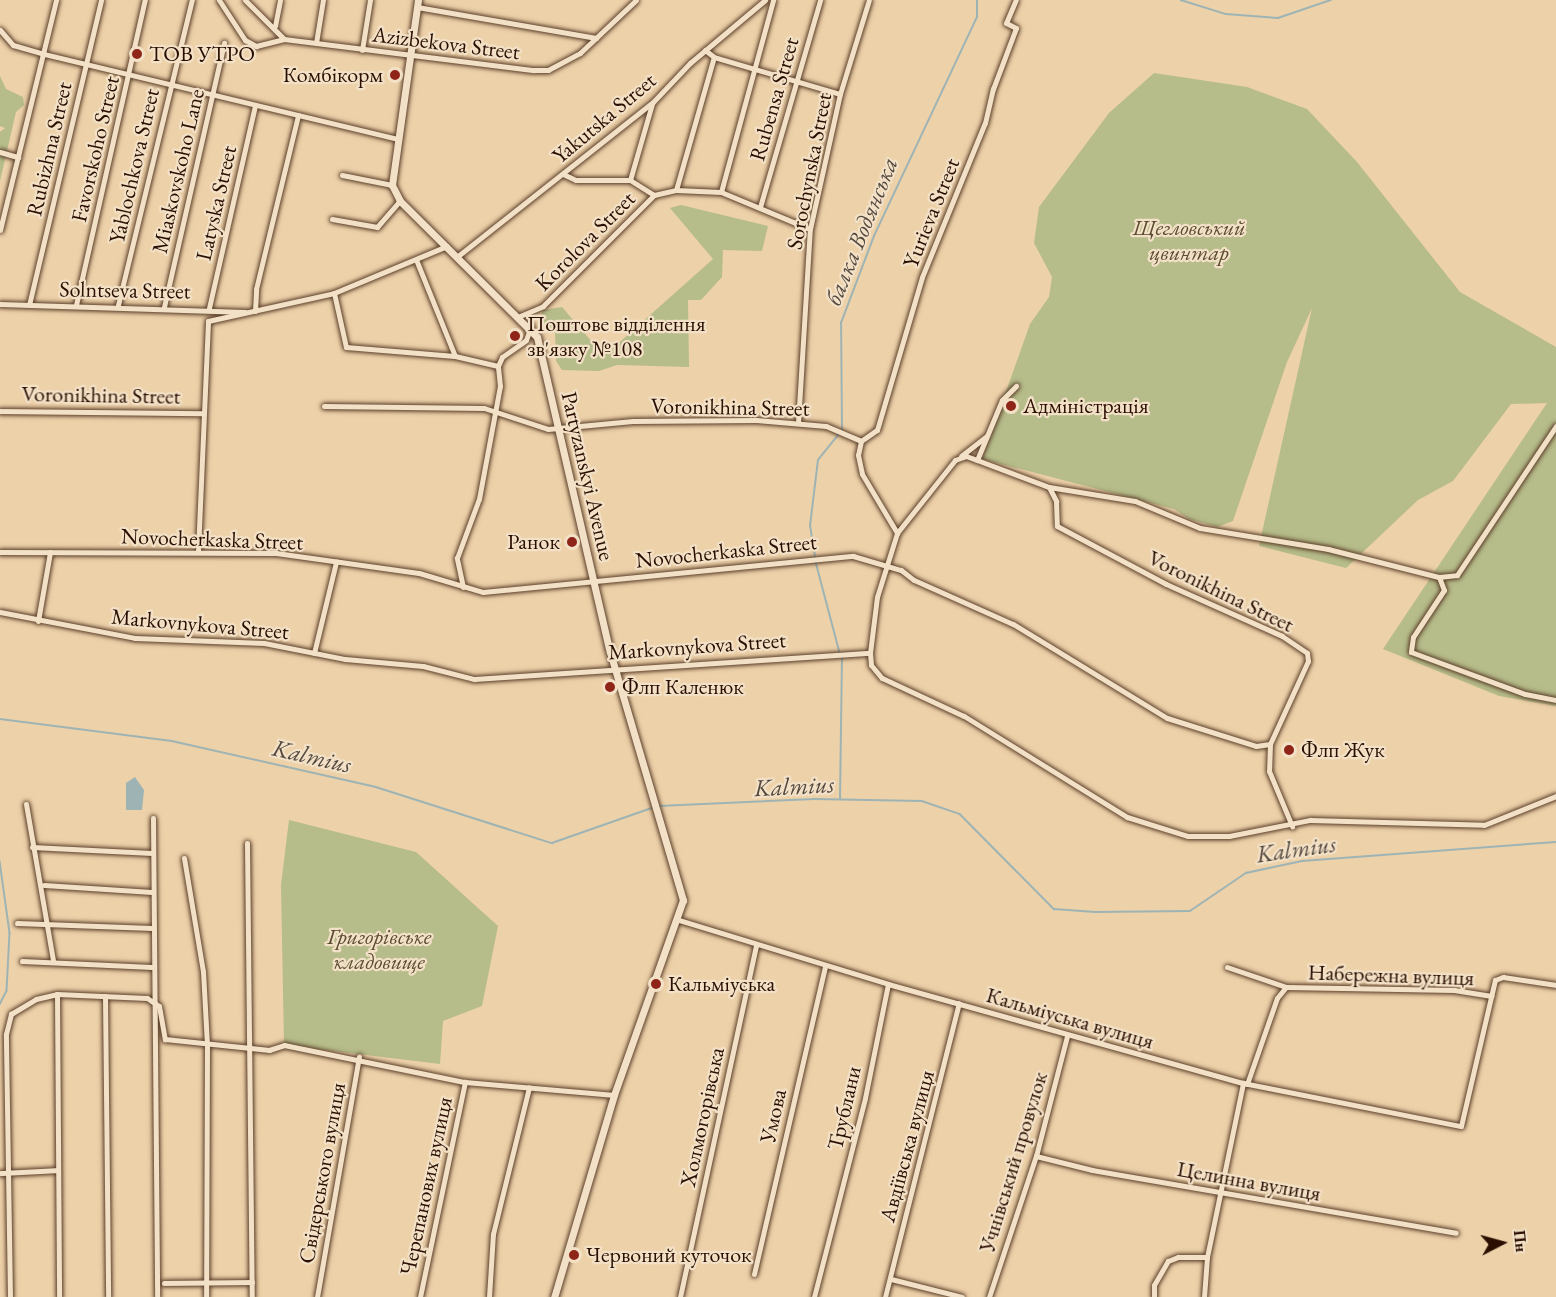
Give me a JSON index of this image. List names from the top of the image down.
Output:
{
  "streets": {
    "street": [
      "Azizbekova Street",
      "Rubensa Street",
      "Yakutska Street",
      "Rubizhna Street",
      "Favorskoho Street",
      "Yablochkova Street",
      "Miaskovskoho Lane",
      "Sorochynska Street",
      "Latyska Street",
      "Yurieva Street",
      "Korolova Street",
      "Solntseva Street",
      "Voronikhina Street",
      "Partyzanskyi Avenue",
      "Novocherkaska Street",
      "Markovnykova Street",
      "Набережна вулиця",
      "Кальміуська вулиця",
      "Трублани",
      "Умова",
      "Холмогорівська",
      "Авдіївська вулиця",
      "Учнівський провулок",
      "Свiдерського вулиця",
      "Целинна вулиця",
      "Черепанових вулиця"
    ]
  },
  "crossings": [
    ["Rubensa Street", "Korolova Street"],
    ["Rubizhna Street", "Solntseva Street"],
    ["Favorskoho Street", "Solntseva Street"],
    ["Yablochkova Street", "Solntseva Street"],
    ["Miaskovskoho Lane", "Solntseva Street"],
    ["Sorochynska Street", "Korolova Street"],
    ["Sorochynska Street", "Voronikhina Street"],
    ["Latyska Street", "Solntseva Street"],
    ["Yurieva Street", "Voronikhina Street"],
    ["Solntseva Street", "Voronikhina Street"],
    ["Voronikhina Street", "Partyzanskyi Avenue"],
    ["Voronikhina Street", "Novocherkaska Street"],
    ["Partyzanskyi Avenue", "Novocherkaska Street"],
    ["Partyzanskyi Avenue", "Markovnykova Street"],
    ["Partyzanskyi Avenue", "Кальміуська вулиця"],
    ["Набережна вулиця", "Кальміуська вулиця"],
    ["Набережна вулиця", "Целинна вулиця"],
    ["Кальміуська вулиця", "Трублани"],
    ["Кальміуська вулиця", "Умова"],
    ["Кальміуська вулиця", "Холмогорівська"],
    ["Кальміуська вулиця", "Авдіївська вулиця"],
    ["Кальміуська вулиця", "Учнівський провулок"],
    ["Учнівський провулок", "Целинна вулиця"]
  ],
  "water": ["балка Водянська", "Kalmius"],
  "parks": ["Щегловський цвинтар", "Григорівське кладовище"],
  "places": [
    "ТОВ УТРО",
    "Комбікорм",
    "Поштове відділення зв'язку №108",
    "Адміністрація",
    "Ранок",
    "Флп Каленюк",
    "Флп Жук",
    "Кальміуська",
    "Червоний куточок"
  ],
  "north": "right"
}
